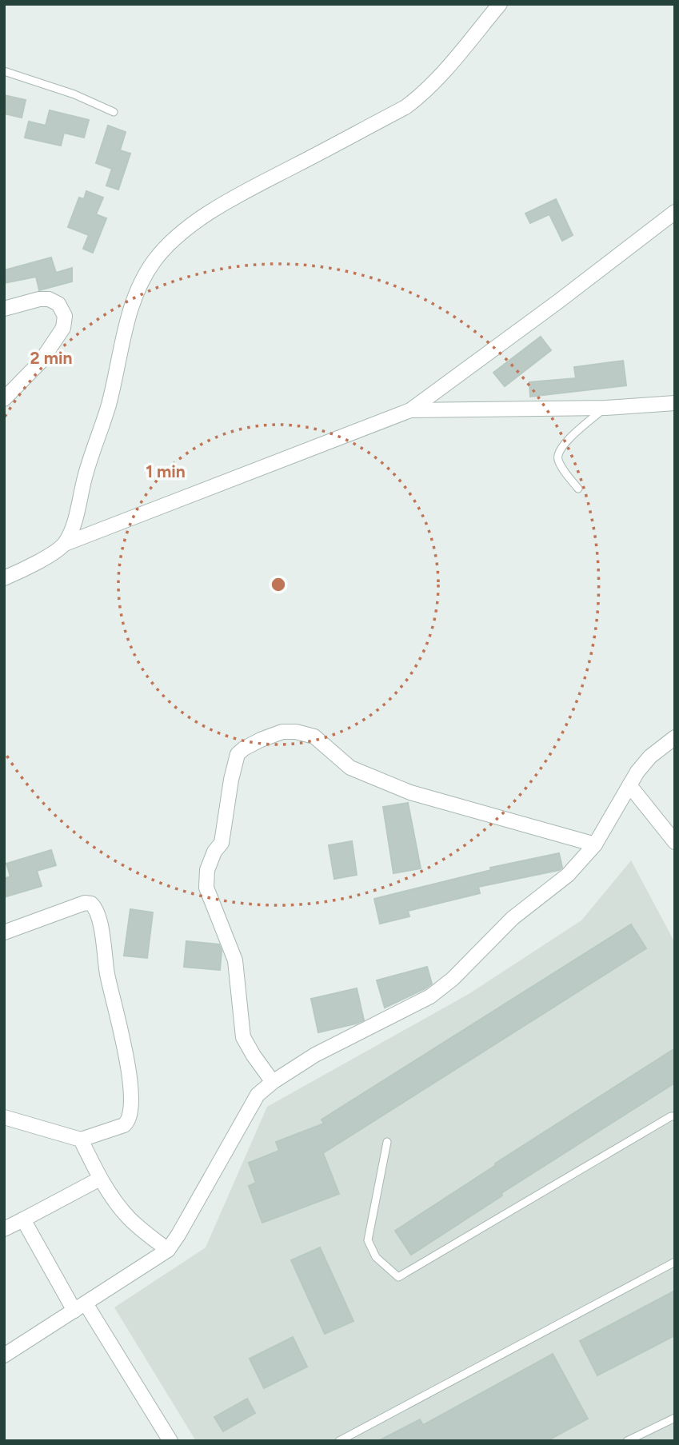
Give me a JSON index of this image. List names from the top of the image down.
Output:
{
  "rings": ["2 min", "1 min"]
}
